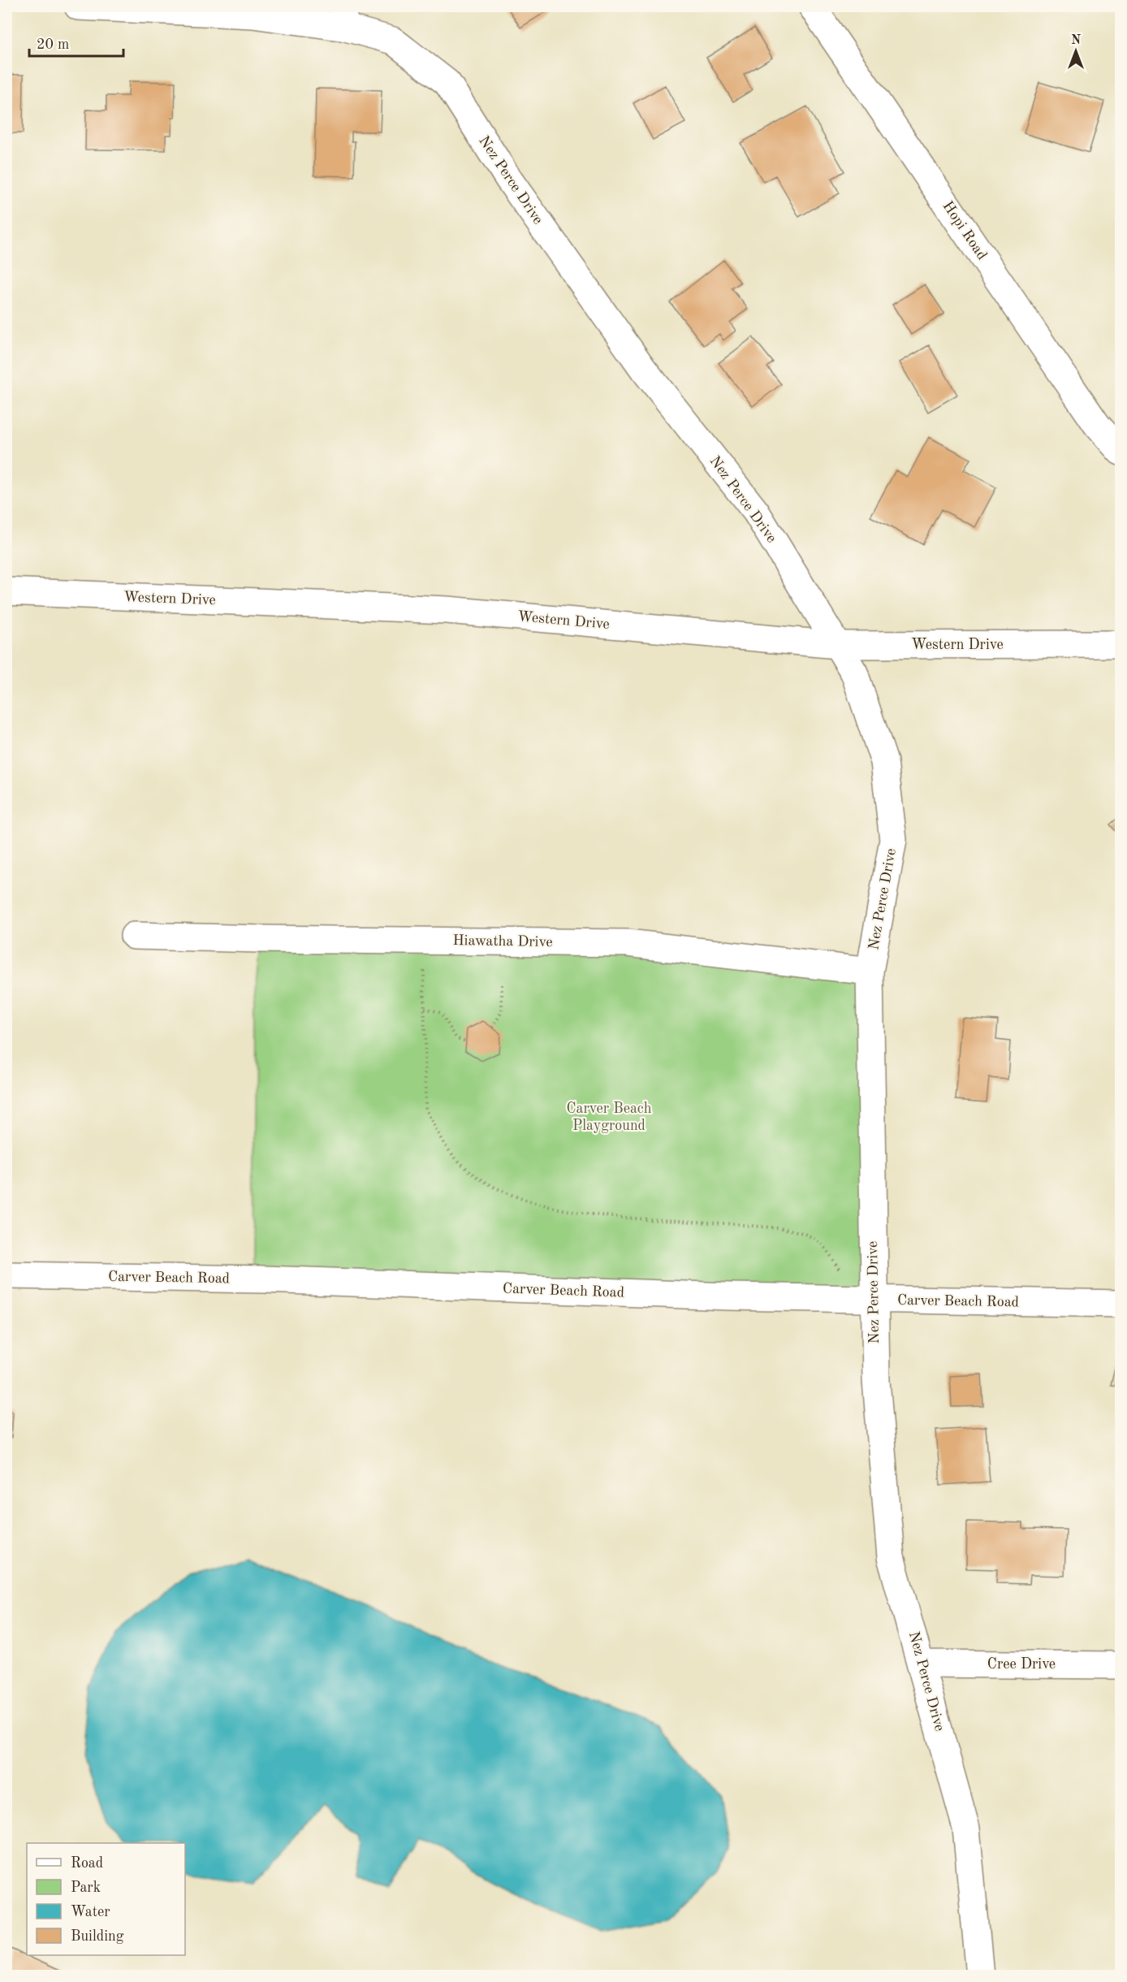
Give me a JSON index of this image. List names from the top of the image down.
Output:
{
  "streets": {
    "street": [
      "Nez Perce Drive",
      "Hopi Road",
      "Western Drive",
      "Hiawatha Drive",
      "Carver Beach Road",
      "Cree Drive"
    ]
  },
  "crossings": [
    ["Nez Perce Drive", "Western Drive"],
    ["Nez Perce Drive", "Hiawatha Drive"],
    ["Nez Perce Drive", "Carver Beach Road"],
    ["Nez Perce Drive", "Cree Drive"]
  ],
  "parks": ["Carver Beach Playground"],
  "legend": [
    "Road",
    "Park",
    "Water",
    "Building"
  ],
  "scale_bar": "20 m",
  "north": "top"
}
